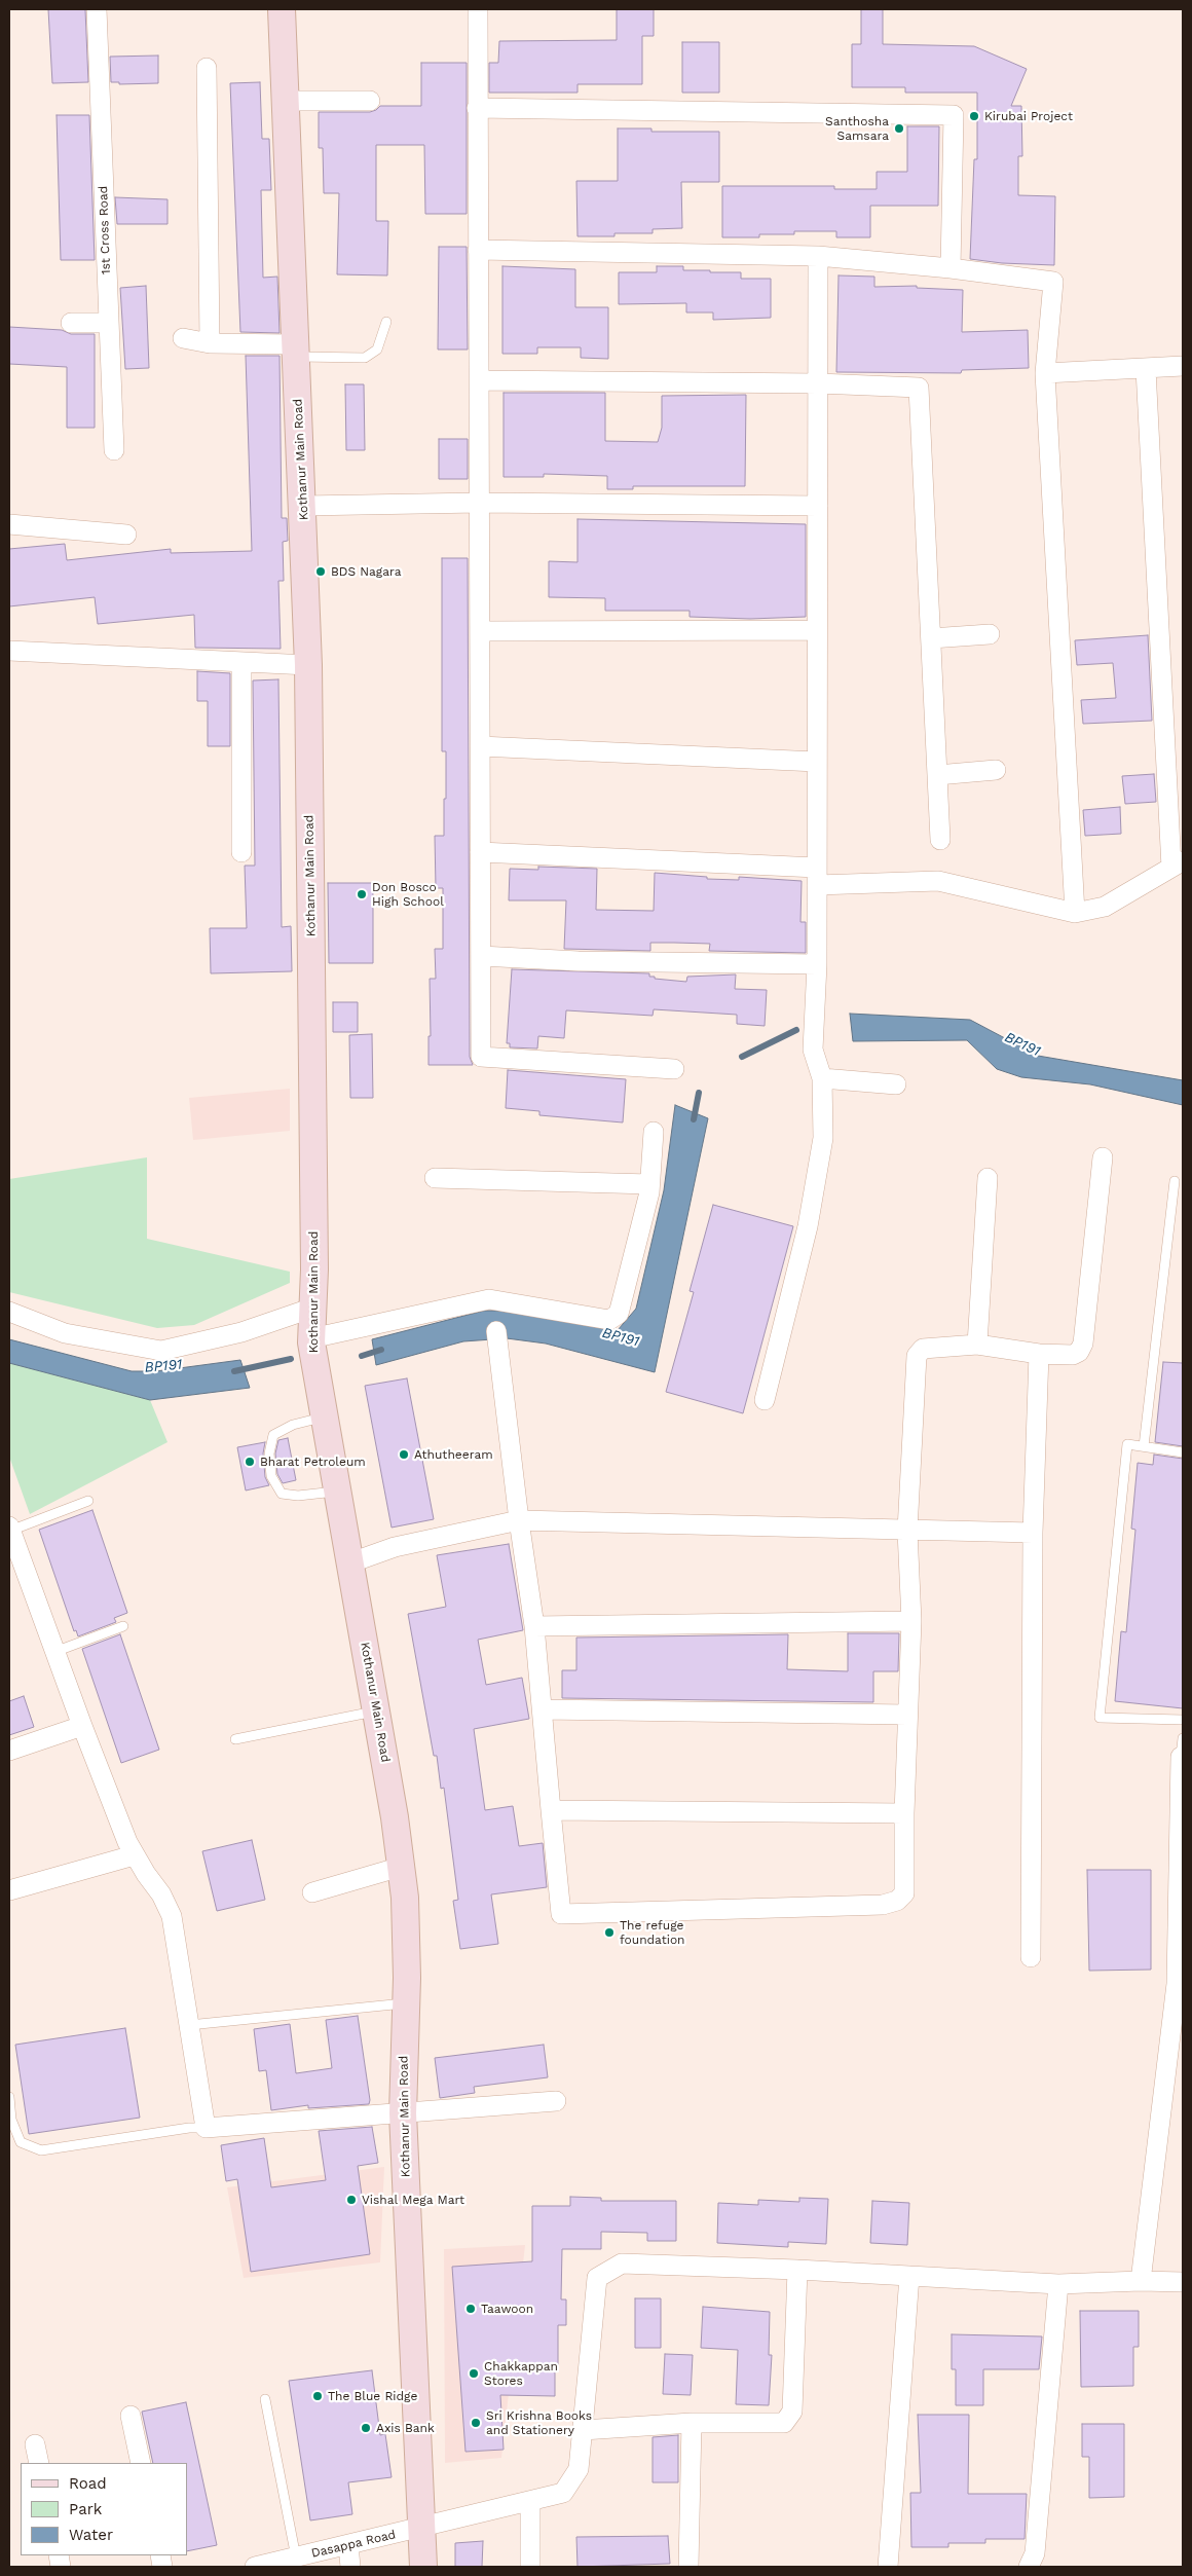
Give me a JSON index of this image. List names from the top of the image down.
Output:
{
  "streets": {
    "main road": ["Kothanur Main Road"],
    "street": ["1st Cross Road", "Dasappa Road"]
  },
  "crossings": [
    ["Kothanur Main Road", "Dasappa Road"]
  ],
  "water": ["BP191"],
  "places": [
    "Kirubai Project",
    "Santhosha Samsara",
    "BDS Nagara",
    "Don Bosco High School",
    "Athutheeram",
    "Bharat Petroleum",
    "The refuge foundation",
    "Vishal Mega Mart",
    "Taawoon",
    "Chakkappan Stores",
    "The Blue Ridge",
    "Sri Krishna Books and Stationery",
    "Axis Bank"
  ],
  "legend": ["Road", "Park", "Water"]
}
